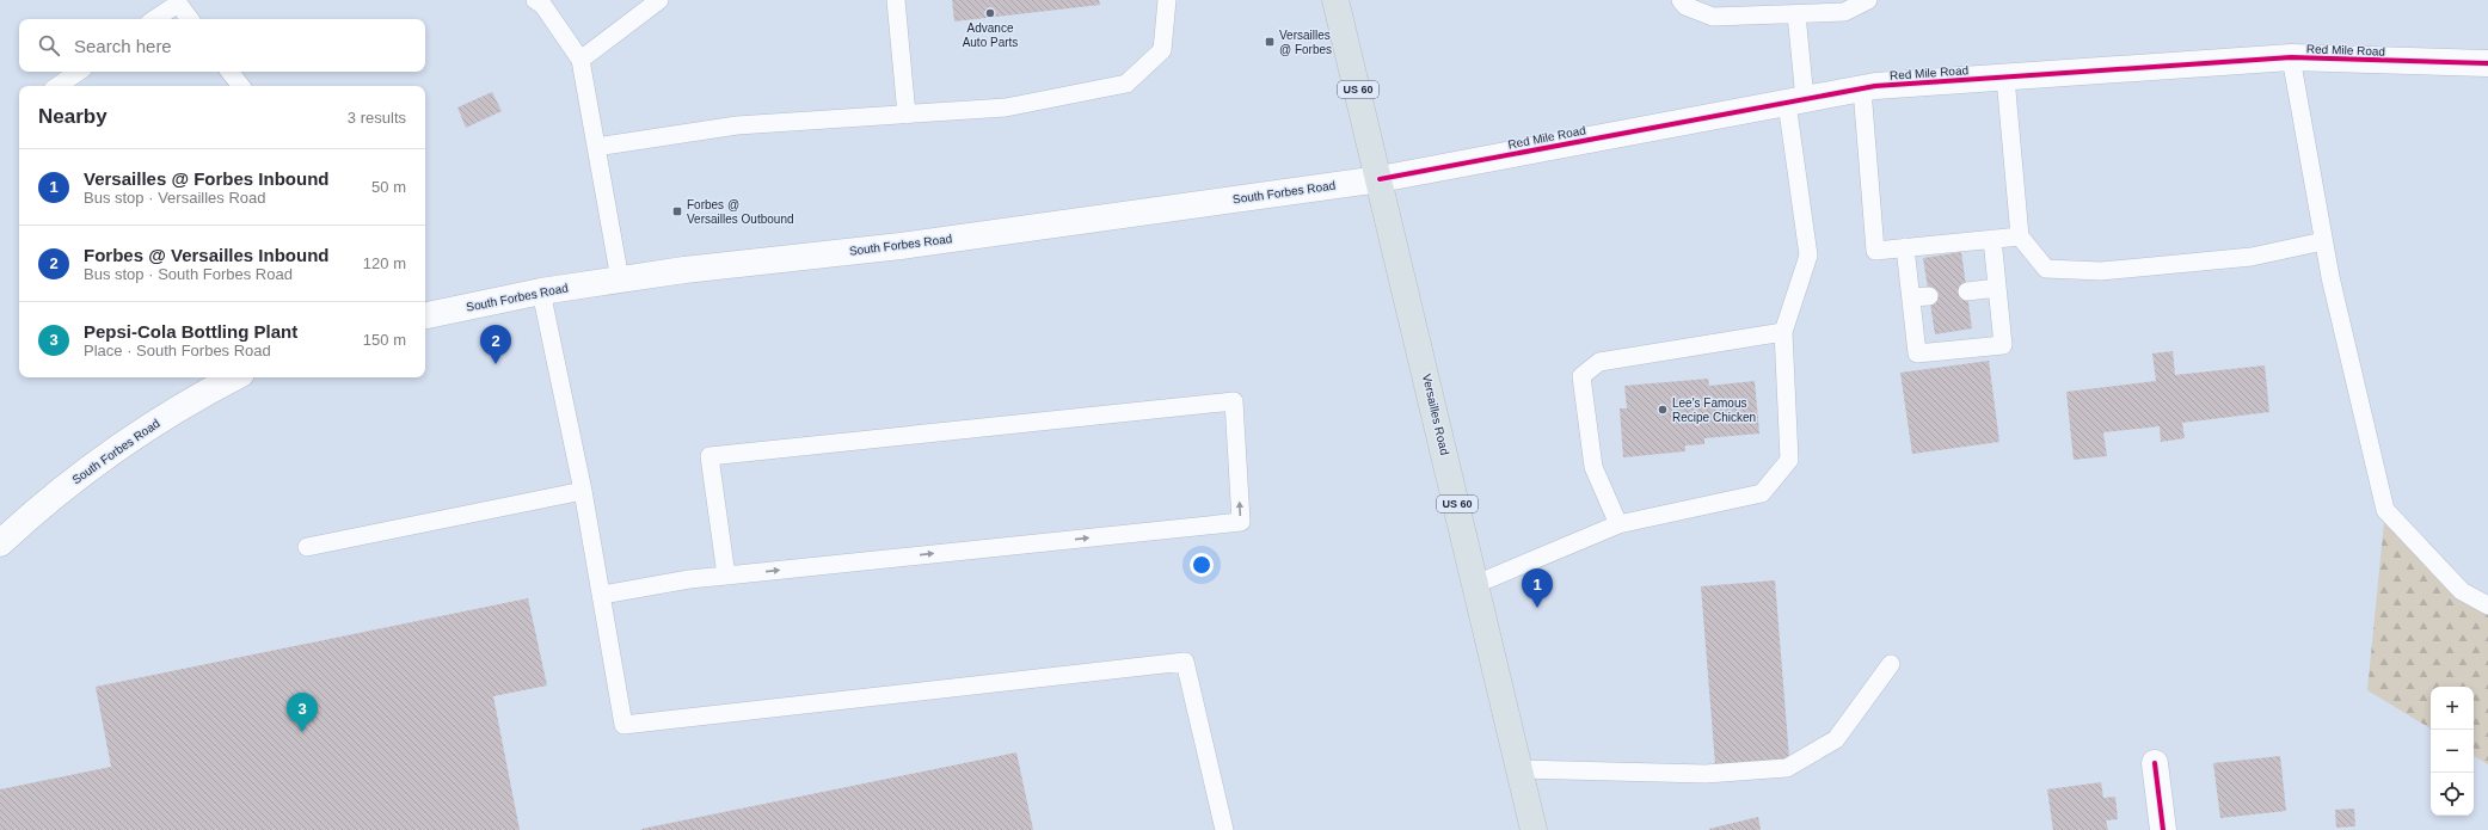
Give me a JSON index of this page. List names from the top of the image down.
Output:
{
  "streets": {
    "main road": [
      "Red Mile Road",
      "US 60",
      "South Forbes Road",
      "Versailles Road"
    ]
  },
  "crossings": [
    ["Red Mile Road", "South Forbes Road"],
    ["Red Mile Road", "Versailles Road"],
    ["South Forbes Road", "Versailles Road"]
  ],
  "places": {
    "other": ["Advance Auto Parts", "Lee's Famous Recipe Chicken"],
    "transit": ["Versailles @ Forbes", "Forbes @ Versailles Outbound"]
  },
  "page": {
    "search": "Search here",
    "heading": ["Nearby", "3 results"],
    "list": [
      {
        "mark": "1",
        "name": "Versailles @ Forbes Inbound",
        "note": "Bus stop · Versailles Road",
        "value": "50 m"
      },
      {
        "mark": "2",
        "name": "Forbes @ Versailles Inbound",
        "note": "Bus stop · South Forbes Road",
        "value": "120 m"
      },
      {
        "mark": "3",
        "name": "Pepsi-Cola Bottling Plant",
        "note": "Place · South Forbes Road",
        "value": "150 m"
      }
    ],
    "pins": ["2", "1", "3"],
    "map_buttons": ["+", "−"]
  }
}
